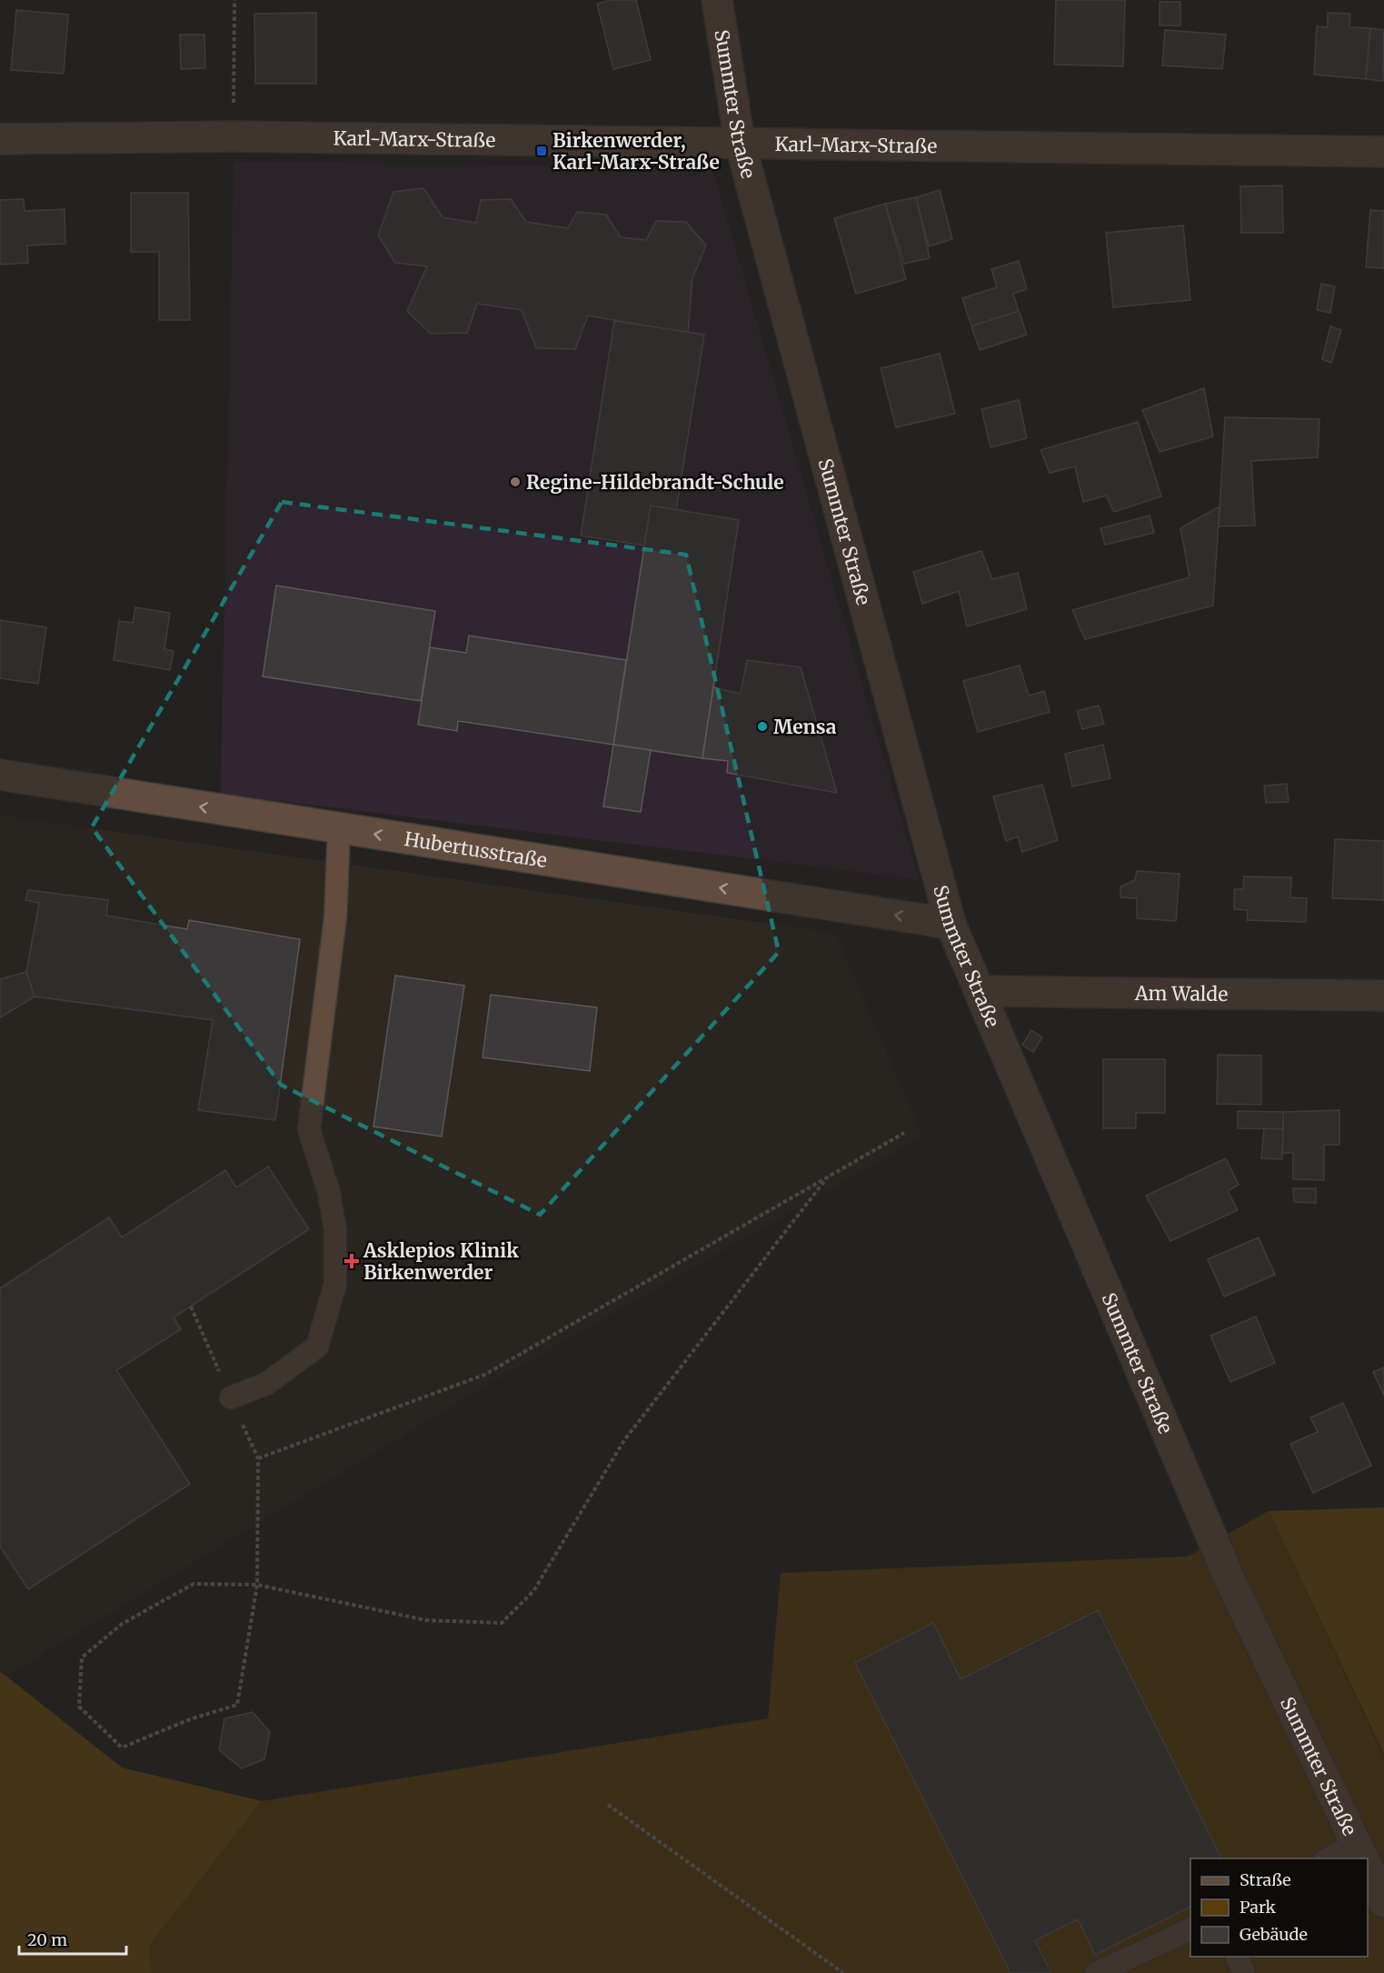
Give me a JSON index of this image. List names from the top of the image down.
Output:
{
  "streets": {
    "street": [
      "Summter Straße",
      "Karl-Marx-Straße",
      "Hubertusstraße",
      "Am Walde"
    ]
  },
  "crossings": [
    ["Summter Straße", "Karl-Marx-Straße"],
    ["Summter Straße", "Hubertusstraße"],
    ["Summter Straße", "Am Walde"]
  ],
  "one_way": ["Hubertusstraße"],
  "places": {
    "transit": ["Birkenwerder, Karl-Marx-Straße"],
    "other": ["Regine-Hildebrandt-Schule", "Mensa"],
    "health": ["Asklepios Klinik Birkenwerder"]
  },
  "legend": ["Straße", "Park", "Gebäude"],
  "scale_bar": "20 m"
}
